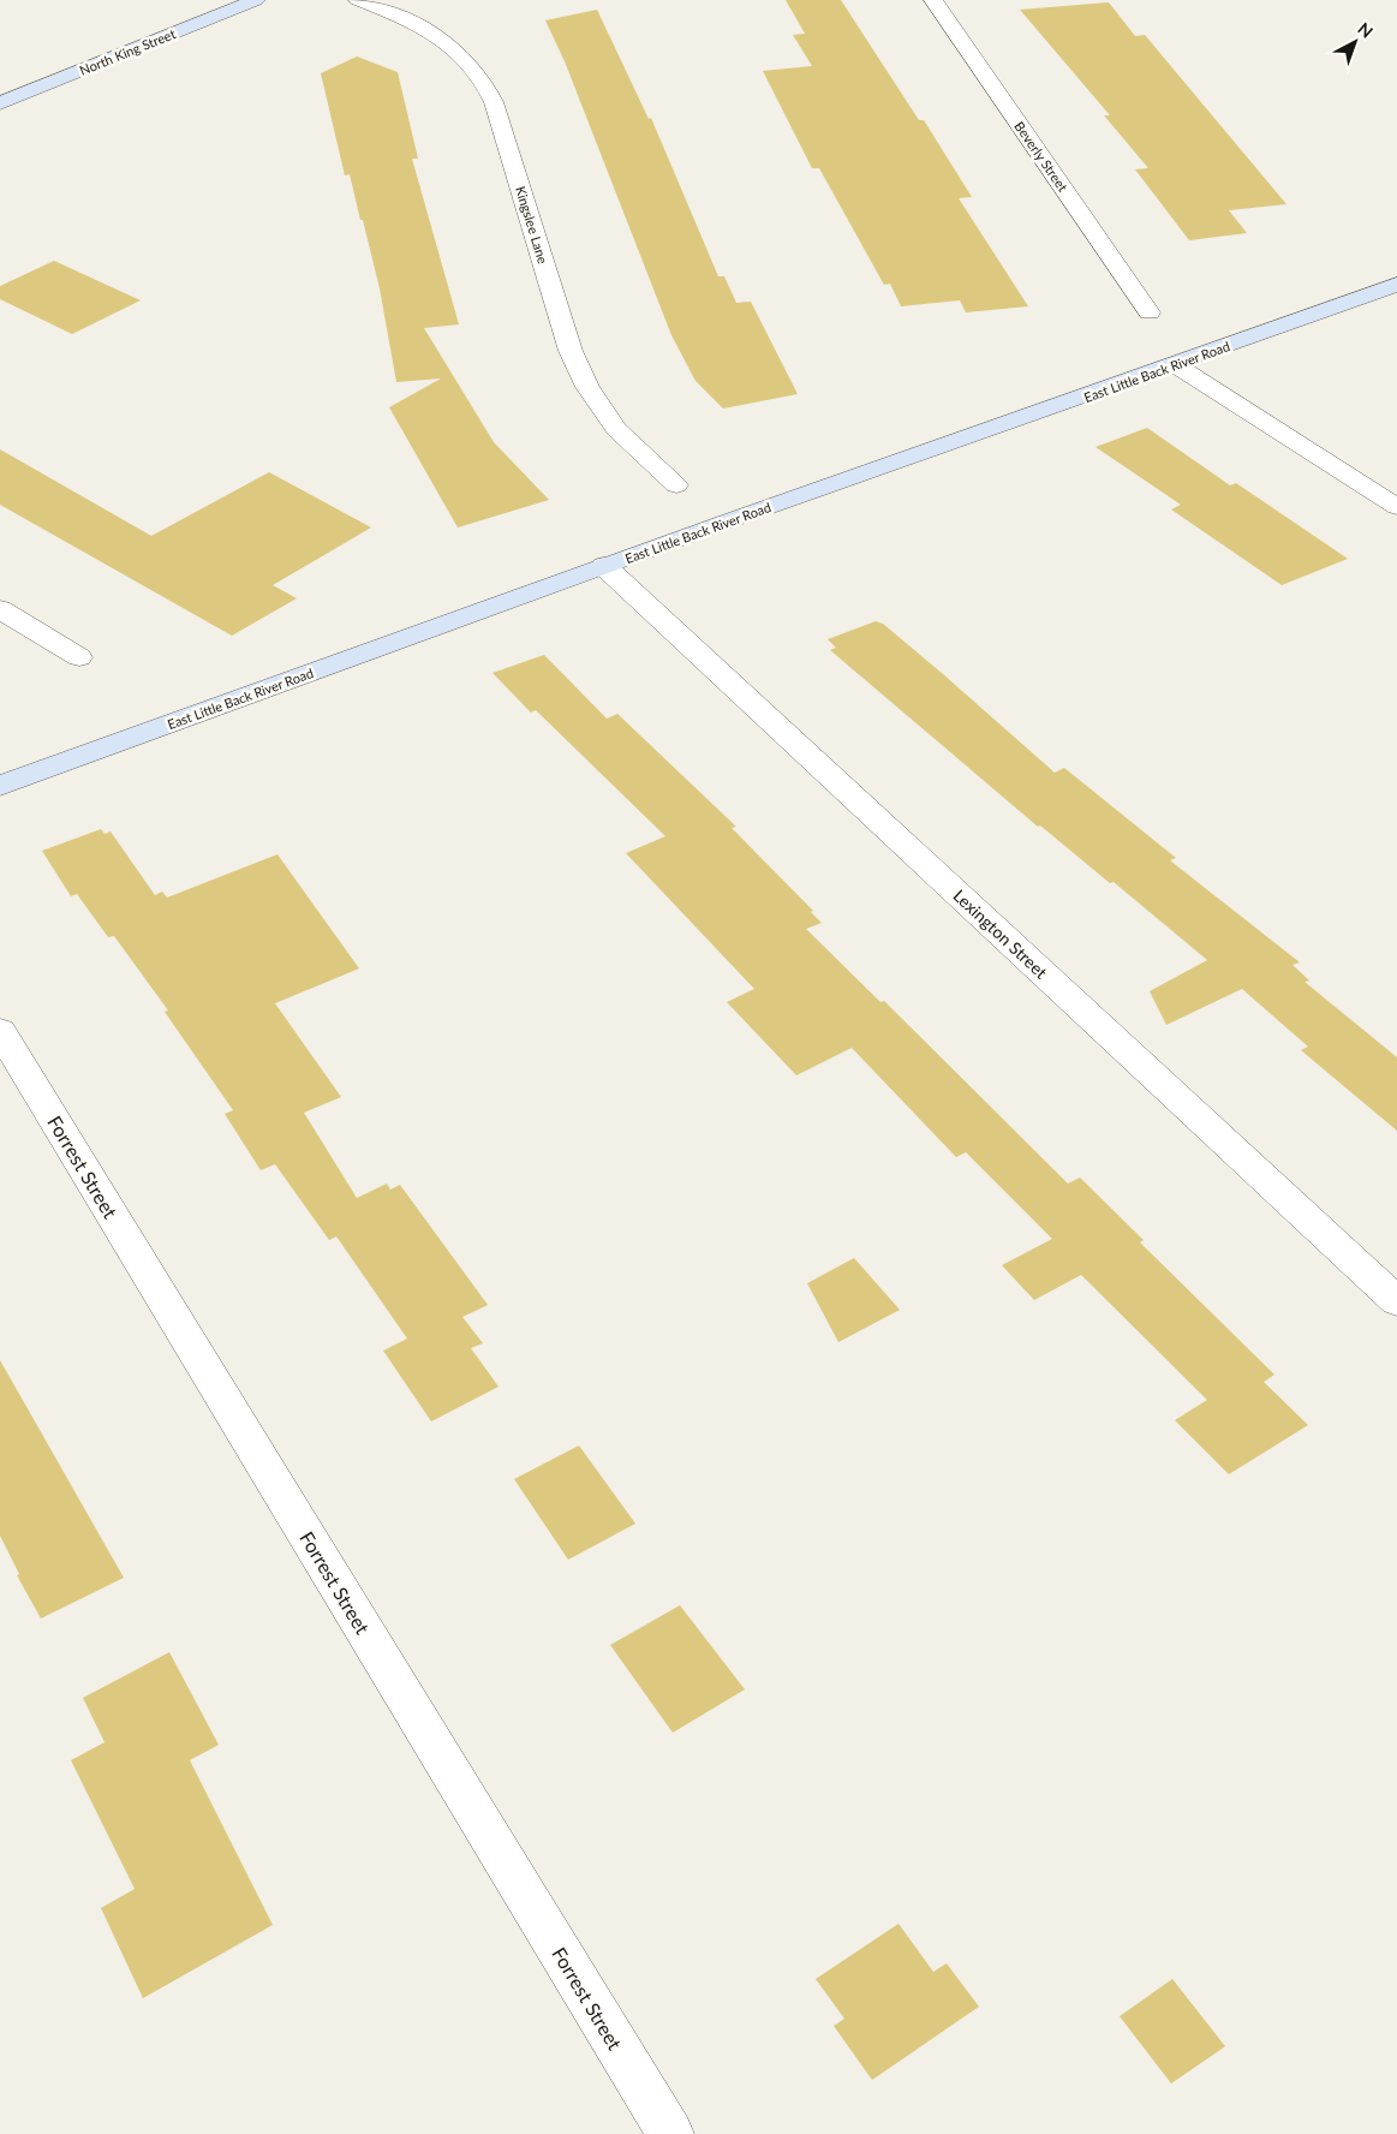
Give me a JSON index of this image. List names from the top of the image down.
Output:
{
  "streets": {
    "street": [
      "North King Street",
      "Beverly Street",
      "Kingslee Lane",
      "East Little Back River Road",
      "Lexington Street",
      "Forrest Street"
    ]
  },
  "crossings": [
    ["East Little Back River Road", "Lexington Street"]
  ],
  "north": "top right"
}
